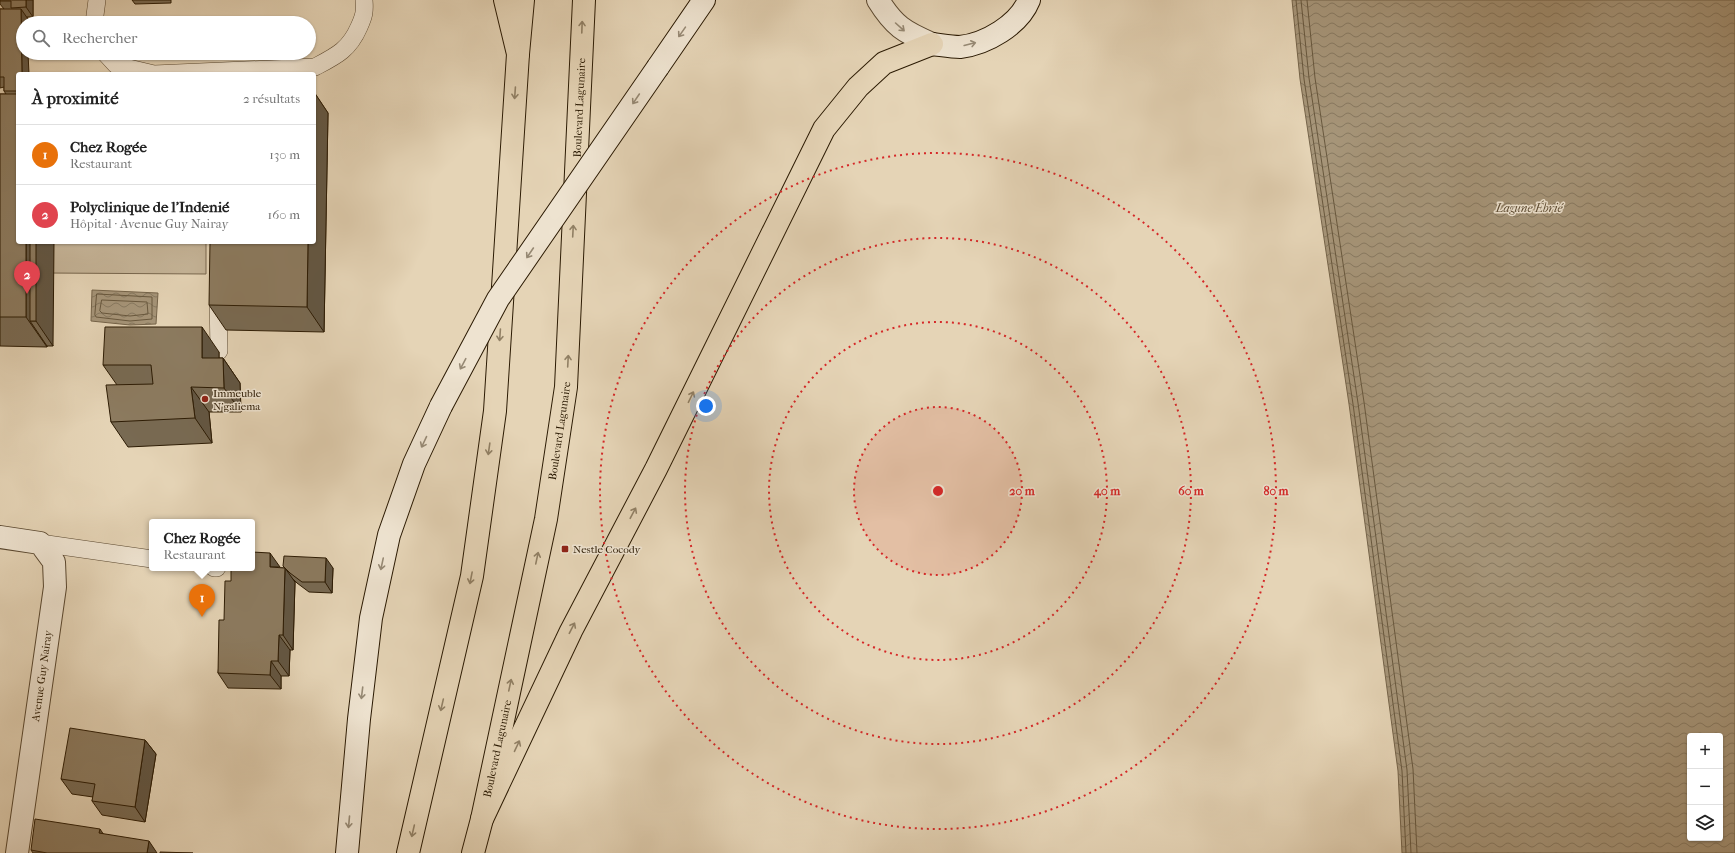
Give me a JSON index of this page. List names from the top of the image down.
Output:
{
  "streets": {
    "highway": ["Boulevard Lagunaire"],
    "main road": ["Avenue Guy Nairay"]
  },
  "water": ["Lagune Ébrié"],
  "places": {
    "other": ["Immeuble N'galiema"],
    "transit": ["Nestle Cocody"]
  },
  "page": {
    "search": "Rechercher",
    "heading": ["À proximité", "2 résultats"],
    "list": [
      {
        "mark": "1",
        "name": "Chez Rogée",
        "note": "Restaurant",
        "value": "130 m"
      },
      {
        "mark": "2",
        "name": "Polyclinique de l'Indenié",
        "note": "Hôpital · Avenue Guy Nairay",
        "value": "160 m"
      }
    ],
    "pins": ["2", "1"],
    "popup": ["Chez Rogée", "Restaurant"],
    "map_buttons": ["+", "−"]
  },
  "rings": [
    "20 m",
    "40 m",
    "60 m",
    "80 m"
  ]
}
